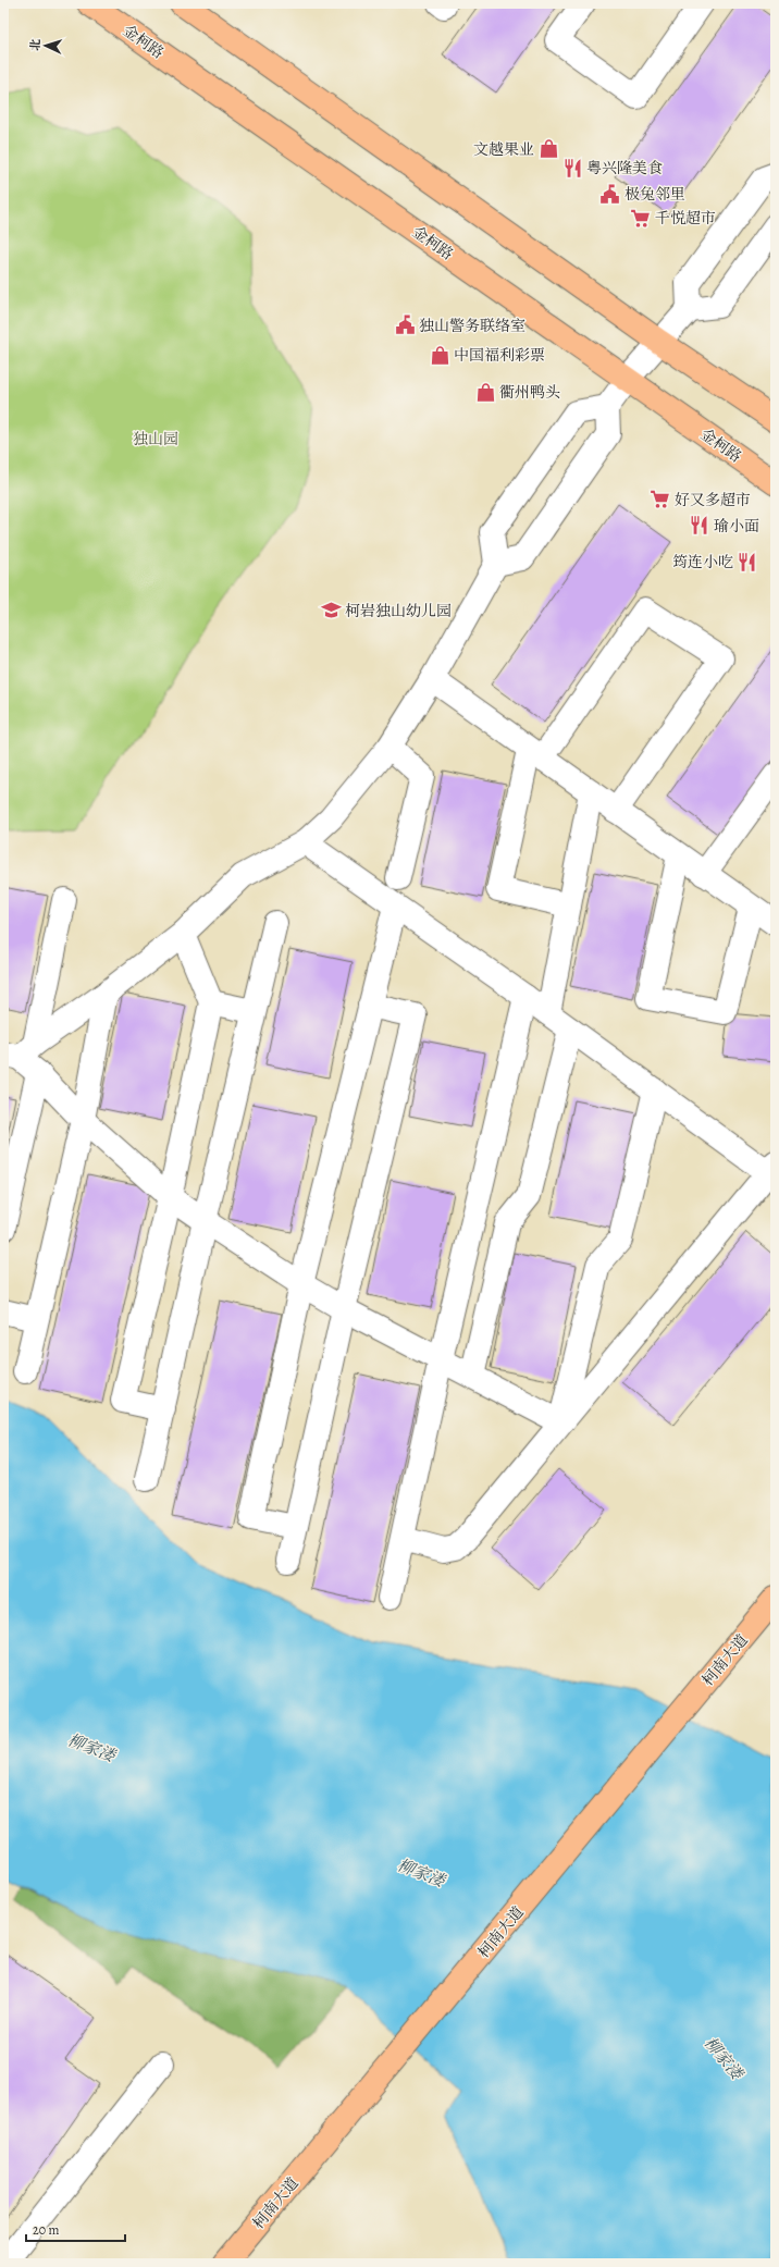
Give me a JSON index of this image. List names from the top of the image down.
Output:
{
  "streets": {
    "main road": ["金柯路", "柯南大道"]
  },
  "water": ["柳家溇"],
  "parks": ["独山园"],
  "places": {
    "shop": ["文越果业", "中国福利彩票", "衢州鸭头"],
    "restaurant": ["粤兴隆美食", "瑜小面", "筠连小吃"],
    "public building": ["极兔邻里", "独山警务联络室"],
    "supermarket": ["千悦超市", "好又多超市"],
    "school or university": ["柯岩独山幼儿园"]
  },
  "scale_bar": "20 m",
  "north": "left"
}
